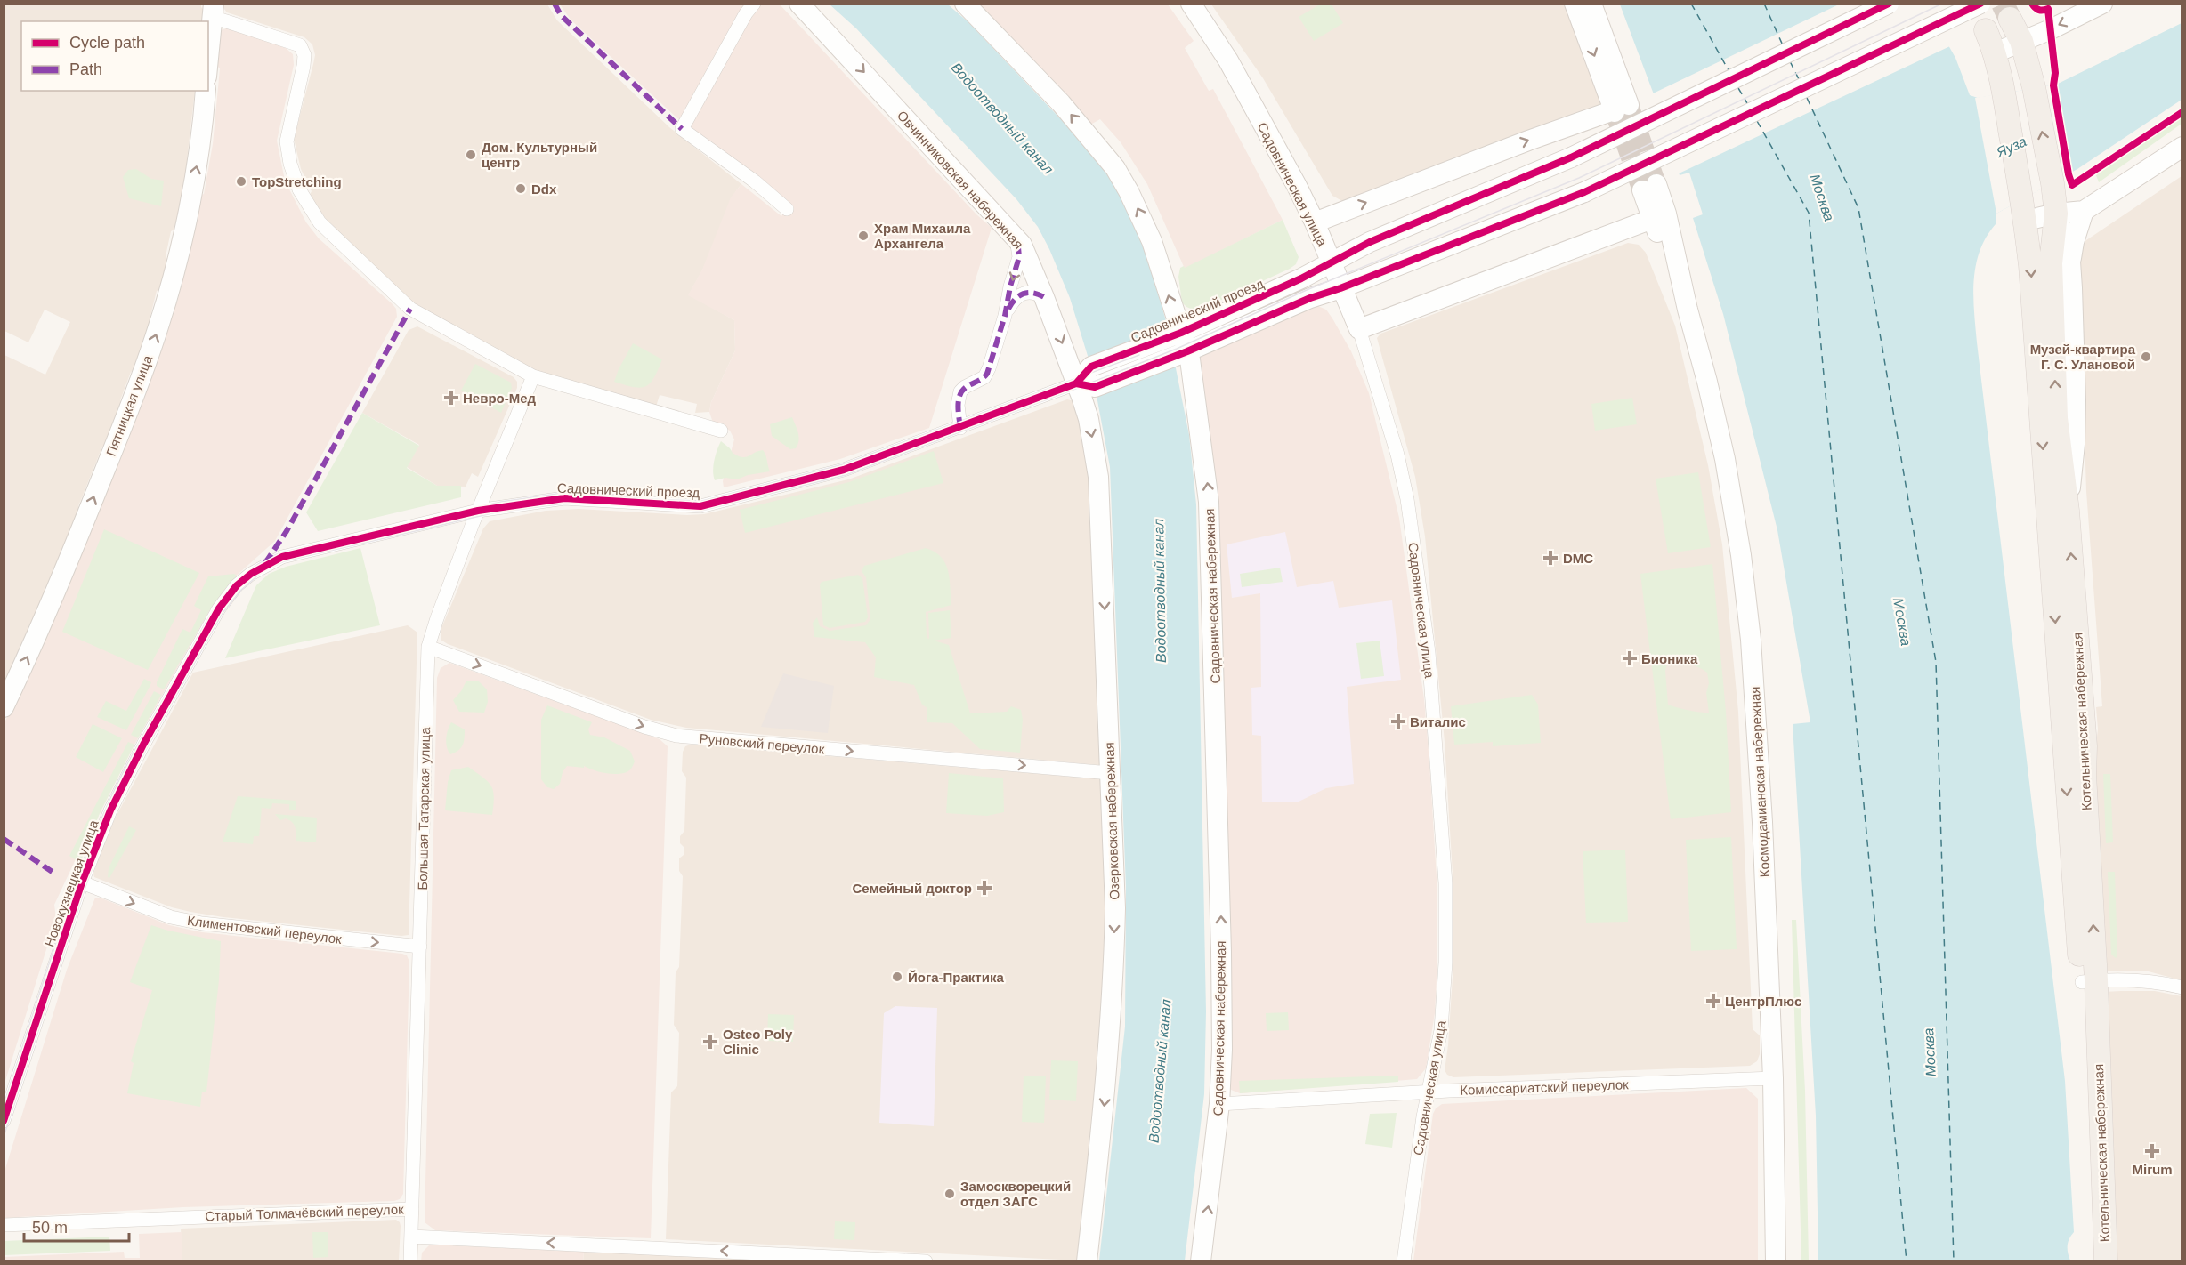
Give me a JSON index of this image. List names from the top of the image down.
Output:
{
  "streets": {
    "main road": ["Котельническая набережная"],
    "street": [
      "Овчинниковская набережная",
      "Садовническая улица",
      "Садовнический проезд",
      "Пятницкая улица",
      "Садовническая набережная",
      "Руновский переулок",
      "Космодамианская набережная",
      "Большая Татарская улица",
      "Озерковская набережная",
      "Новокузнецкая улица",
      "Климентовский переулок",
      "Комиссариатский переулок",
      "Старый Толмачёвский переулок"
    ]
  },
  "crossings": [
    ["Овчинниковская набережная", "Садовнический проезд"],
    ["Овчинниковская набережная", "Озерковская набережная"],
    ["Садовническая улица", "Садовнический проезд"],
    ["Садовническая улица", "Комиссариатский переулок"],
    ["Садовнический проезд", "Садовническая набережная"],
    ["Садовнический проезд", "Большая Татарская улица"],
    ["Садовнический проезд", "Озерковская набережная"],
    ["Садовнический проезд", "Новокузнецкая улица"],
    ["Садовническая набережная", "Комиссариатский переулок"],
    ["Руновский переулок", "Большая Татарская улица"],
    ["Руновский переулок", "Озерковская набережная"],
    ["Космодамианская набережная", "Комиссариатский переулок"],
    ["Большая Татарская улица", "Климентовский переулок"],
    ["Большая Татарская улица", "Старый Толмачёвский переулок"],
    ["Новокузнецкая улица", "Климентовский переулок"]
  ],
  "one_way": [
    "Овчинниковская набережная",
    "Пятницкая улица",
    "Садовническая набережная",
    "Руновский переулок",
    "Озерковская набережная",
    "Климентовский переулок"
  ],
  "water": ["Водоотводный канал", "Яуза", "Москва"],
  "places": {
    "other": [
      "Дом. Культурный центр",
      "TopStretching",
      "Ddx",
      "Храм Михаила Архангела",
      "Музей-квартира Г. С. Улановой",
      "Йога-Практика",
      "Замоскворецкий отдел ЗАГС"
    ],
    "health": [
      "Невро-Мед",
      "DMC",
      "Бионика",
      "Виталис",
      "Семейный доктор",
      "ЦентрПлюс",
      "Osteo Poly Clinic",
      "Mirum"
    ]
  },
  "legend": ["Cycle path", "Path"],
  "scale_bar": "50 m"
}
